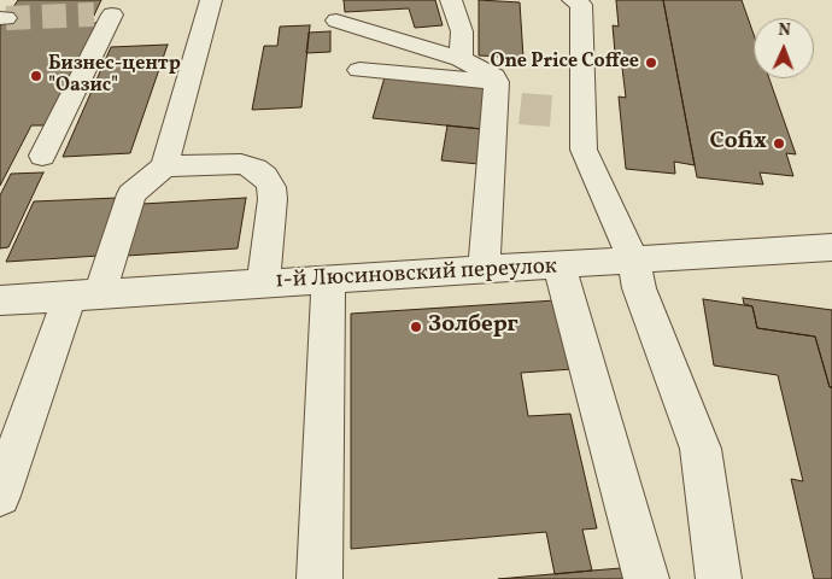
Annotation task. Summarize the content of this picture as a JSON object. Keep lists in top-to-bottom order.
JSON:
{
  "streets": {
    "street": ["1-й Люсиновский переулок"]
  },
  "places": [
    "One Price Coffee",
    "Бизнес-центр \"Оазис\"",
    "Cofix",
    "Золберг"
  ],
  "north": "top"
}
